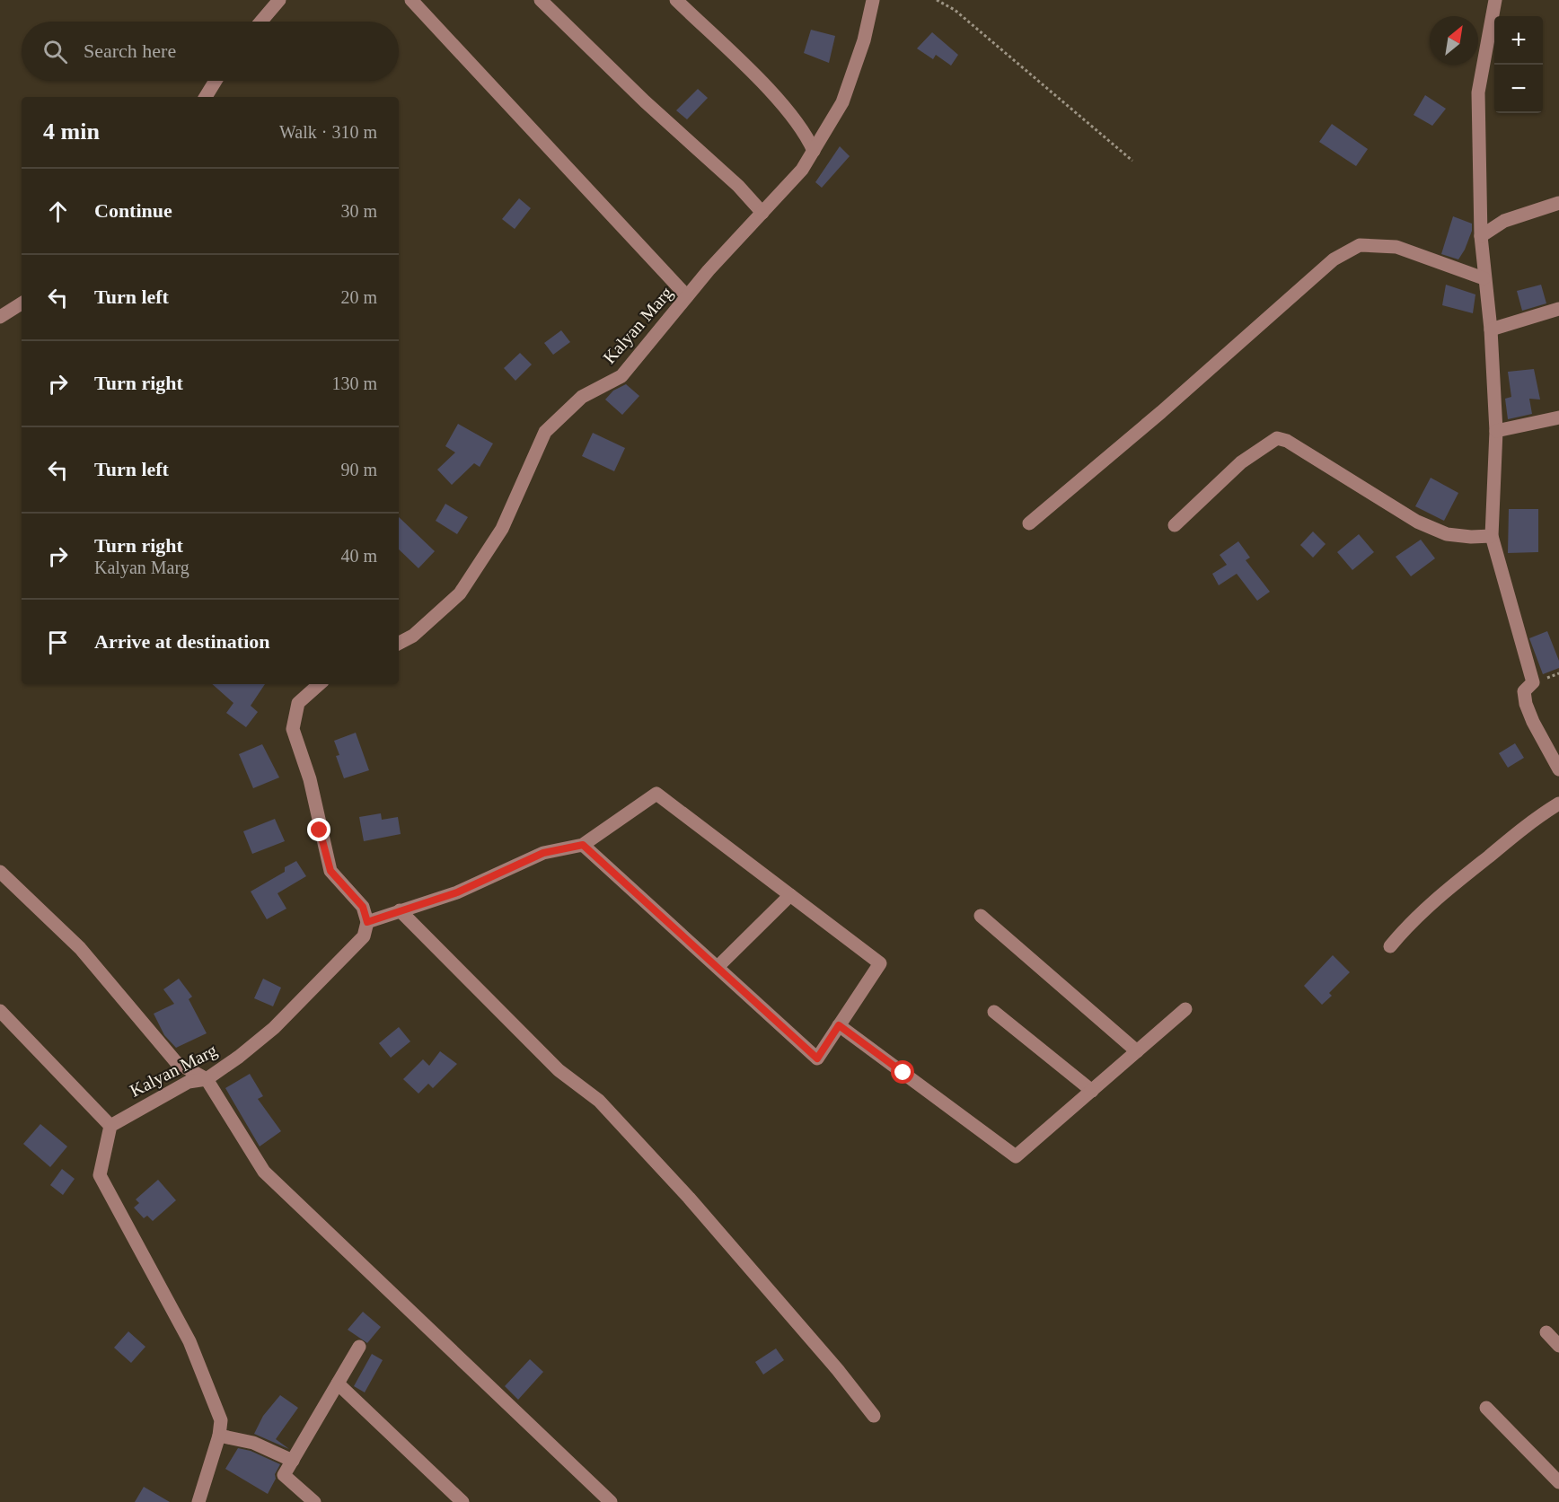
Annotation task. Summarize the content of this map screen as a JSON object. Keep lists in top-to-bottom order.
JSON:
{
  "streets": {
    "street": ["Kalyan Marg"]
  },
  "north": "top right",
  "page": {
    "map_buttons": ["+", "−"],
    "search": "Search here",
    "heading": ["4 min", "Walk · 310 m"],
    "list": [
      ["Continue", "30 m"],
      ["Turn left", "20 m"],
      ["Turn right", "130 m"],
      ["Turn left", "90 m"],
      ["Turn right", "Kalyan Marg", "40 m"],
      "Arrive at destination"
    ]
  }
}
